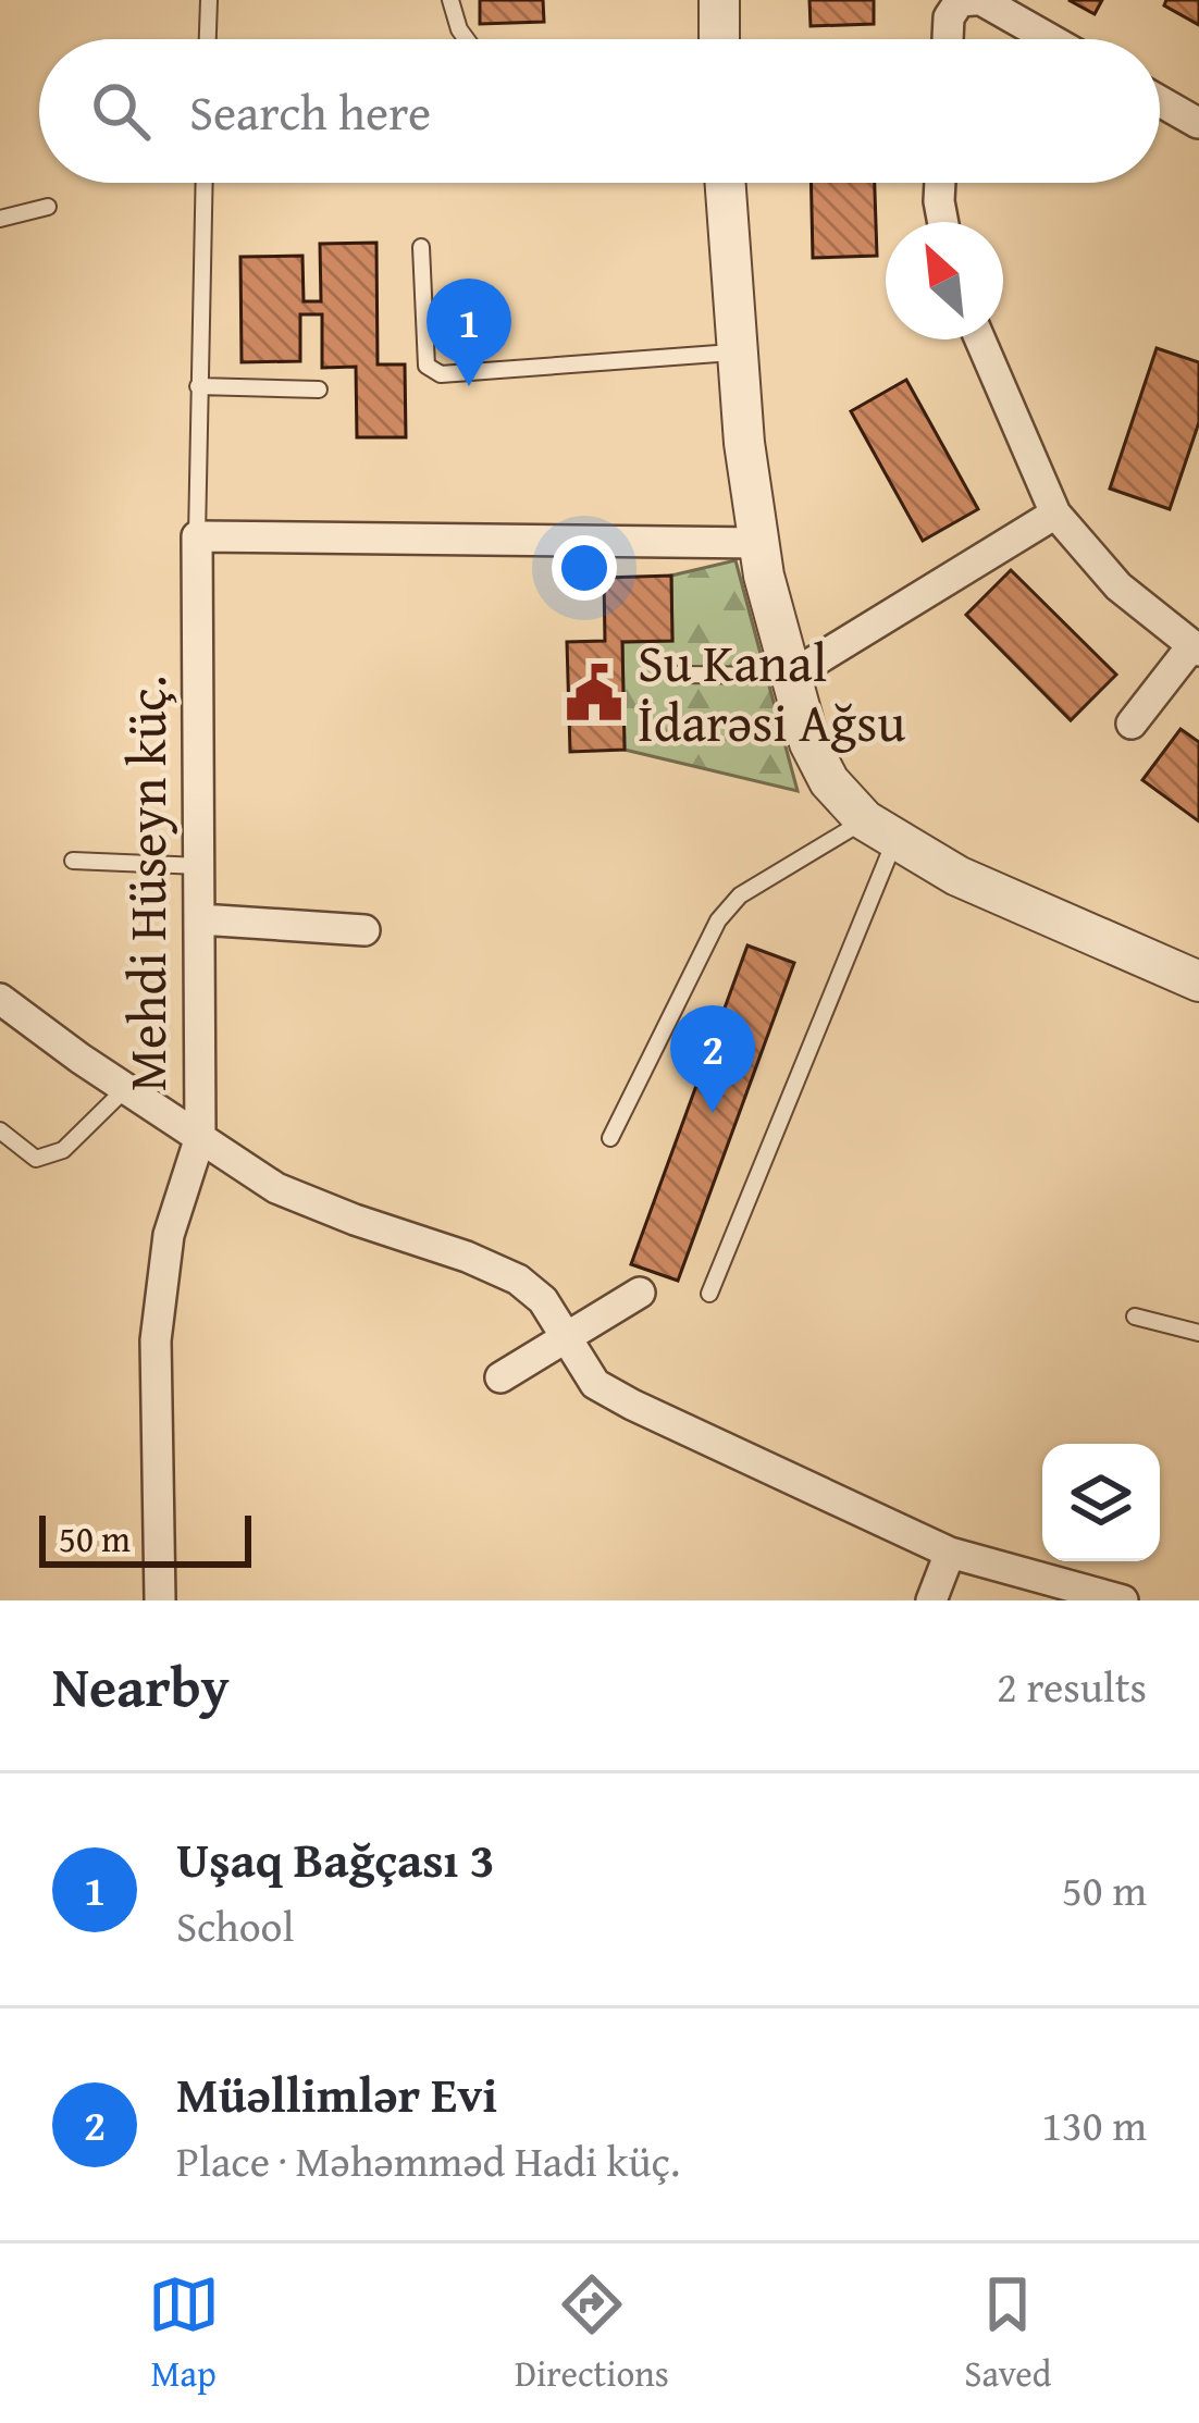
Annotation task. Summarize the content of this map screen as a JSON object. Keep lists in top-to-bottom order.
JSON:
{
  "streets": {
    "street": ["Mehdi Hüseyn küç."]
  },
  "places": {
    "public building": ["Su Kanal İdarəsi Ağsu"]
  },
  "scale_bar": "50 m",
  "north": "top left",
  "page": {
    "search": "Search here",
    "pins": ["1", "2"],
    "scale": "50 m",
    "heading": ["Nearby", "2 results"],
    "list": [
      {
        "mark": "1",
        "name": "Uşaq Bağçası 3",
        "note": "School",
        "value": "50 m"
      },
      {
        "mark": "2",
        "name": "Müəllimlər Evi",
        "note": "Place · Məhəmməd Hadi küç.",
        "value": "130 m"
      }
    ],
    "nav": ["Map", "Directions", "Saved"]
  }
}
